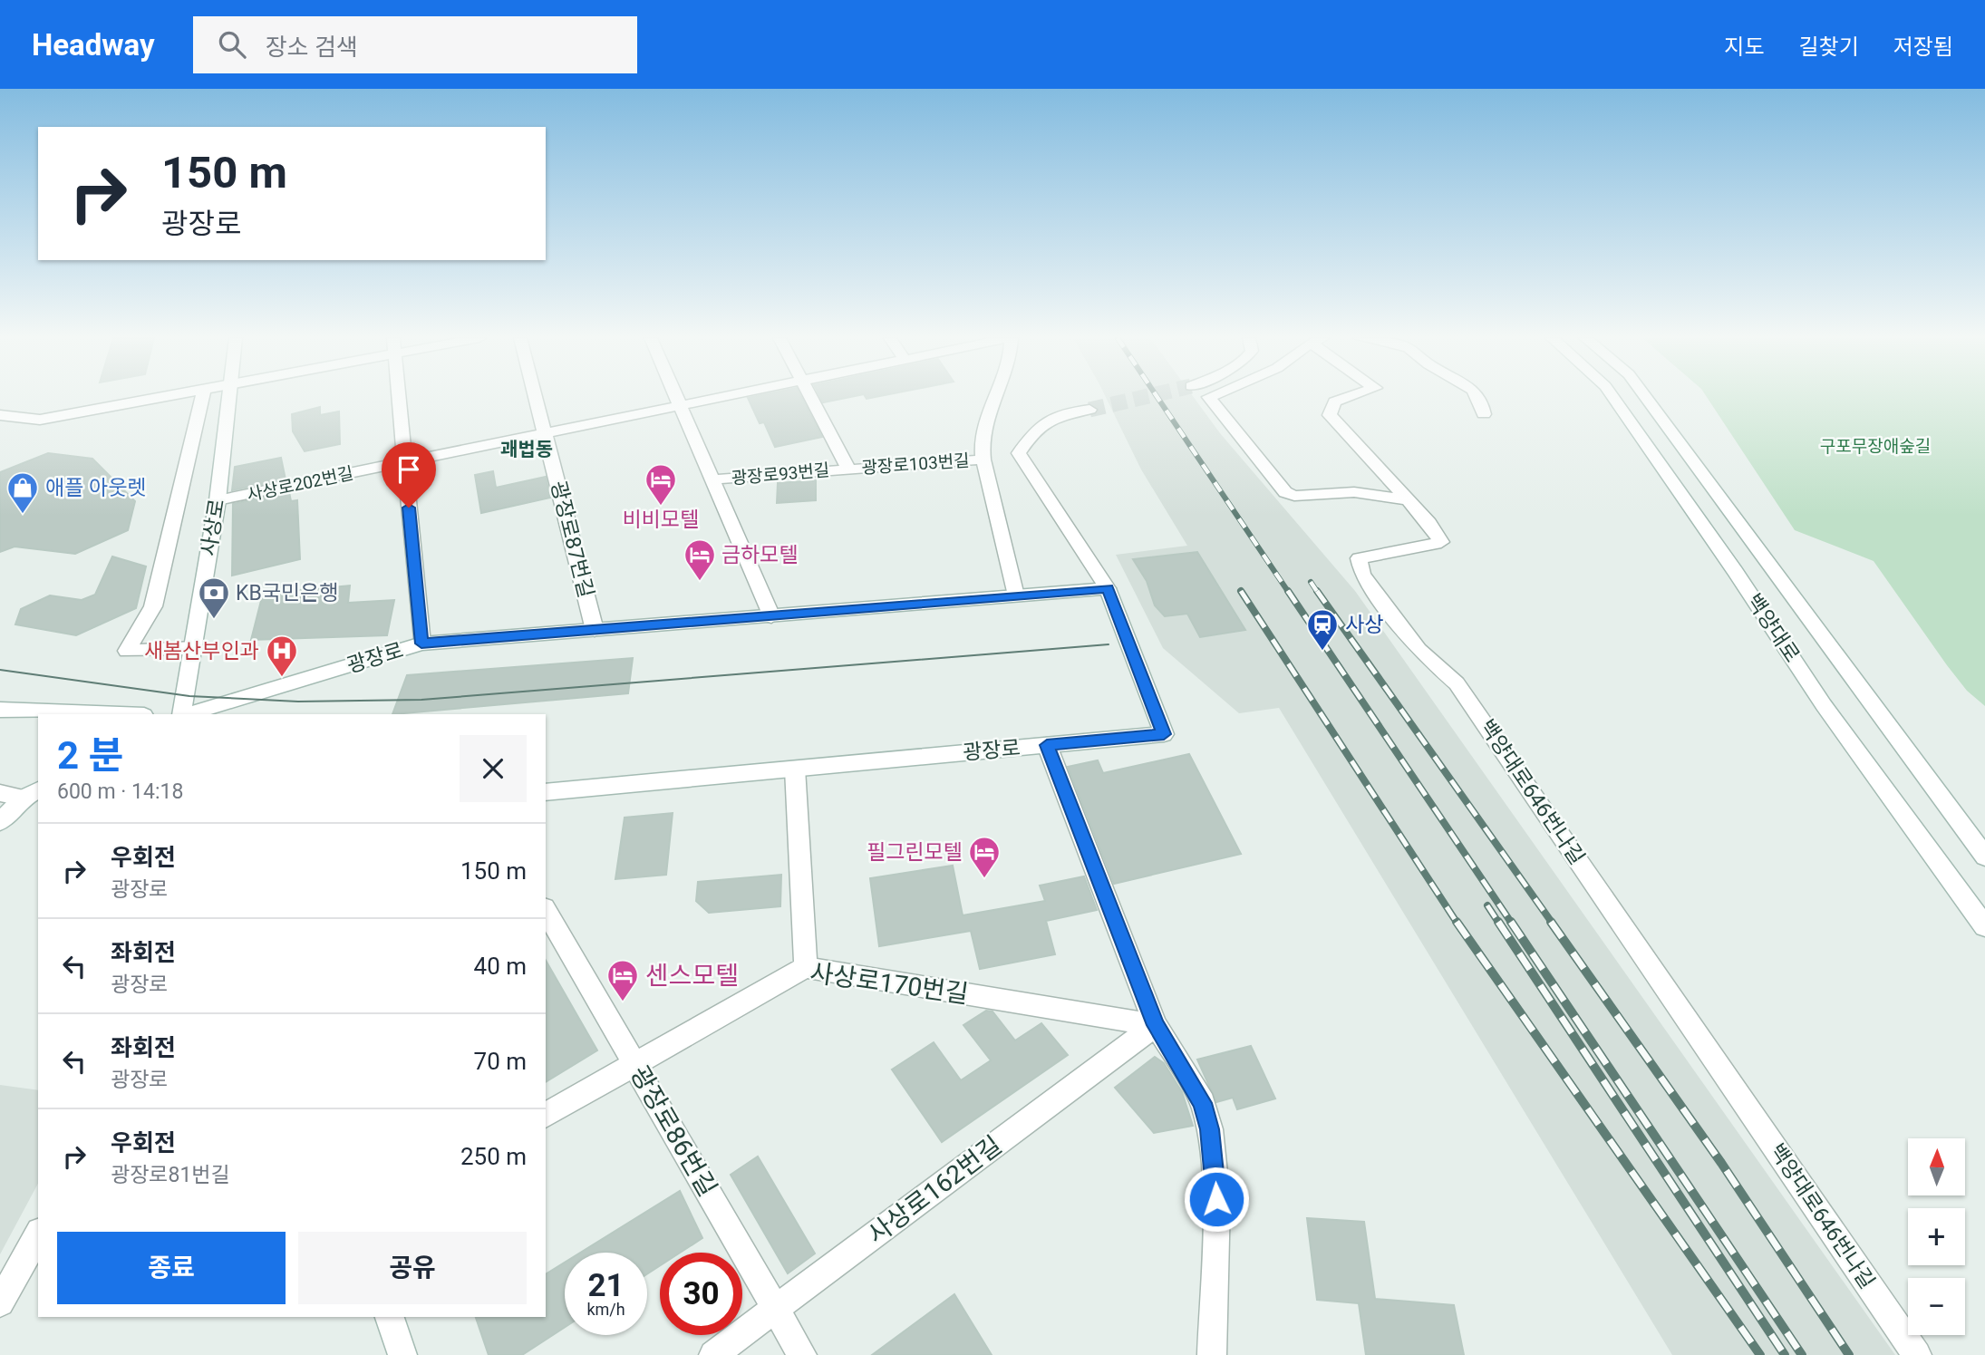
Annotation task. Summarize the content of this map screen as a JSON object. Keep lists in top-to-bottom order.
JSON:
{
  "streets": {
    "street": [
      "광장로103번길",
      "광장로93번길",
      "사상로202번길",
      "사상로",
      "광장로87번길",
      "백양대로",
      "광장로",
      "백양대로646번나길",
      "사상로170번길",
      "광장로86번길",
      "사상로162번길"
    ]
  },
  "crossings": [
    ["광장로103번길", "광장로93번길"],
    ["광장로103번길", "광장로"],
    ["광장로93번길", "사상로202번길"],
    ["광장로93번길", "광장로"],
    ["사상로202번길", "사상로"],
    ["사상로202번길", "광장로87번길"],
    ["광장로87번길", "광장로"],
    ["사상로170번길", "광장로86번길"],
    ["사상로170번길", "사상로162번길"],
    ["광장로86번길", "사상로162번길"]
  ],
  "districts": ["괘법동"],
  "parks": ["구포무장애숲길"],
  "places": {
    "hotel": [
      "비비모텔",
      "금하모텔",
      "필그린모텔",
      "센스모텔"
    ],
    "shop": ["애플 아웃렛"],
    "bank": ["KB국민은행"],
    "station": ["사상"],
    "hospital": ["새봄산부인과"]
  },
  "north": "top",
  "page": {
    "header": "Headway",
    "search": "장소 검색",
    "nav": ["지도", "길찾기", "저장됨"],
    "turn": ["150 m", "광장로"],
    "heading": ["2 분", "600 m · 14:18"],
    "list": [
      {
        "name": "우회전",
        "note": "광장로",
        "value": "150 m"
      },
      {
        "name": "좌회전",
        "note": "광장로",
        "value": "40 m"
      },
      {
        "name": "좌회전",
        "note": "광장로",
        "value": "70 m"
      },
      {
        "name": "우회전",
        "note": "광장로81번길",
        "value": "250 m"
      }
    ],
    "map_buttons": ["+", "−"],
    "buttons": ["종료", "공유"],
    "speed": "21 km/h",
    "limit": "30"
  }
}
